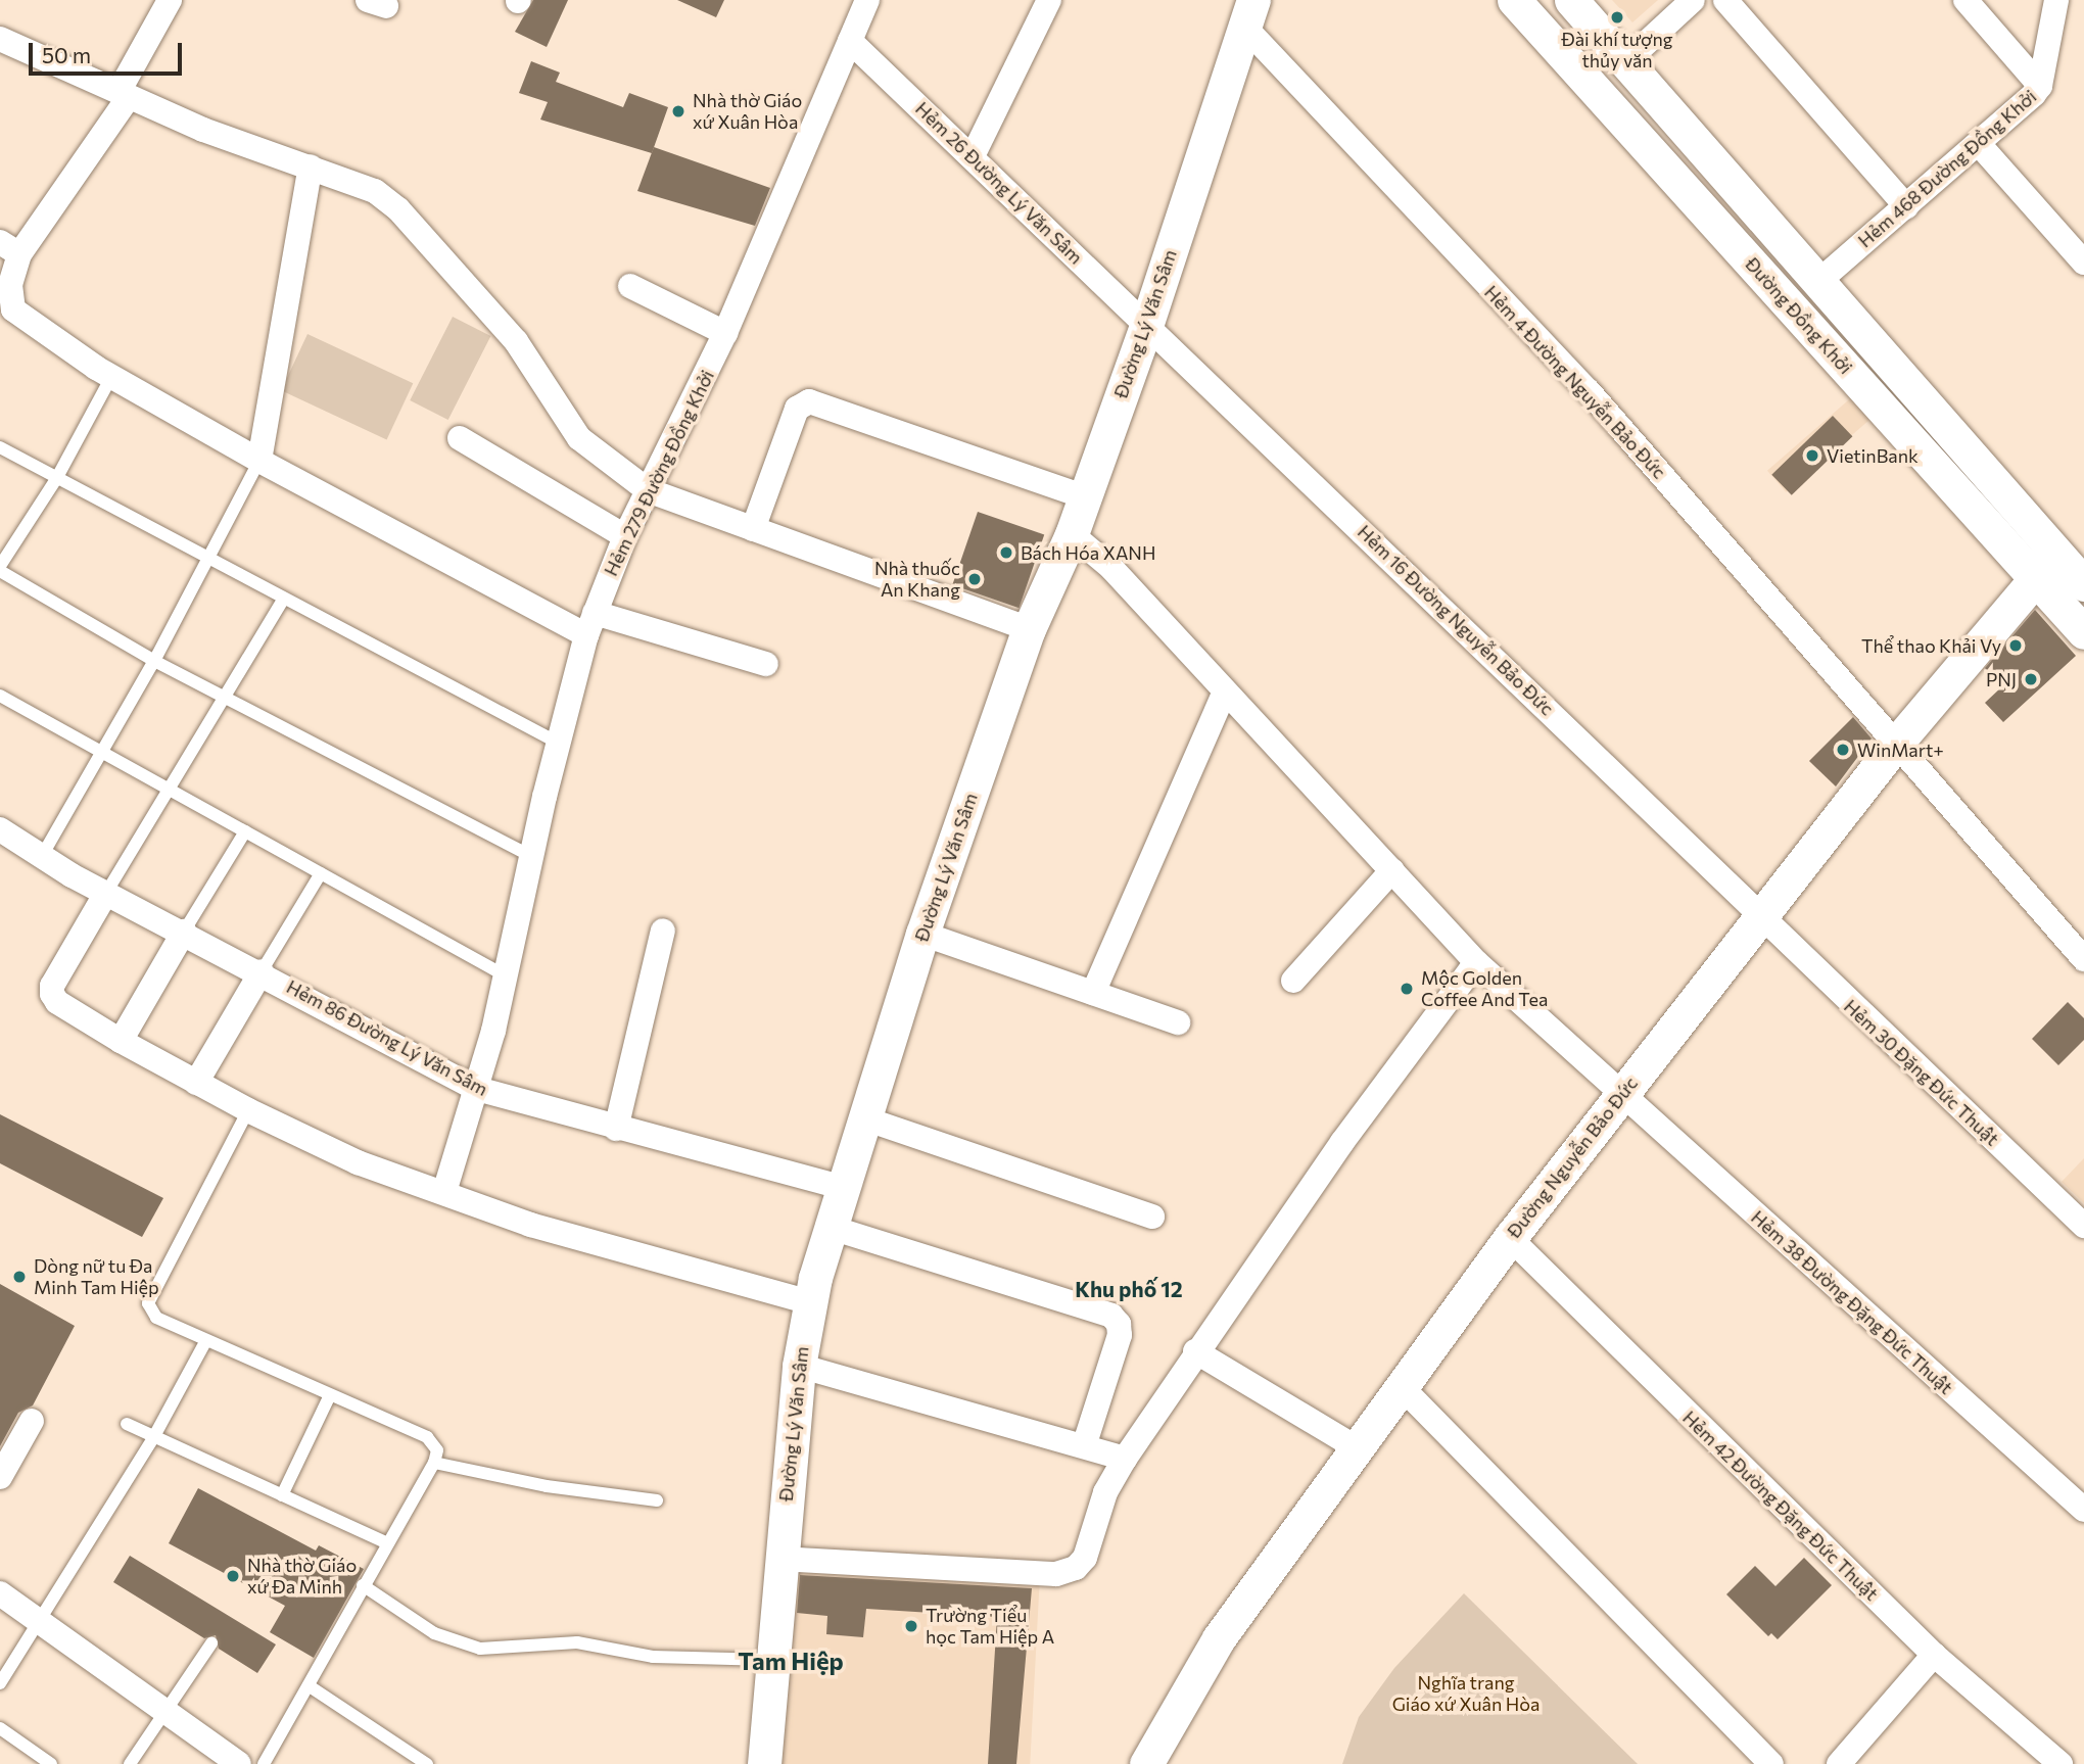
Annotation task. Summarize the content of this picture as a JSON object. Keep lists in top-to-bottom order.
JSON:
{
  "streets": {
    "street": [
      "Hẻm 468 Đường Đồng Khởi",
      "Hẻm 26 Đường Lý Văn Sâm",
      "Đường Đồng Khởi",
      "Đường Lý Văn Sâm",
      "Hẻm 4 Đường Nguyễn Bảo Đức",
      "Hẻm 279 Đường Đồng Khởi",
      "Hẻm 16 Đường Nguyễn Bảo Đức",
      "Hẻm 86 Đường Lý Văn Sâm",
      "Hẻm 30 Đặng Đức Thuật",
      "Đường Nguyễn Bảo Đức",
      "Hẻm 38 Đường Đặng Đức Thuật",
      "Hẻm 42 Đường Đặng Đức Thuật"
    ]
  },
  "crossings": [
    ["Hẻm 468 Đường Đồng Khởi", "Đường Đồng Khởi"],
    ["Hẻm 26 Đường Lý Văn Sâm", "Đường Lý Văn Sâm"],
    ["Hẻm 26 Đường Lý Văn Sâm", "Hẻm 279 Đường Đồng Khởi"],
    ["Hẻm 26 Đường Lý Văn Sâm", "Hẻm 16 Đường Nguyễn Bảo Đức"],
    ["Đường Đồng Khởi", "Đường Nguyễn Bảo Đức"],
    ["Đường Lý Văn Sâm", "Hẻm 4 Đường Nguyễn Bảo Đức"],
    ["Đường Lý Văn Sâm", "Hẻm 16 Đường Nguyễn Bảo Đức"],
    ["Đường Lý Văn Sâm", "Hẻm 86 Đường Lý Văn Sâm"],
    ["Đường Lý Văn Sâm", "Hẻm 38 Đường Đặng Đức Thuật"],
    ["Hẻm 4 Đường Nguyễn Bảo Đức", "Đường Nguyễn Bảo Đức"],
    ["Hẻm 279 Đường Đồng Khởi", "Hẻm 86 Đường Lý Văn Sâm"],
    ["Hẻm 16 Đường Nguyễn Bảo Đức", "Hẻm 30 Đặng Đức Thuật"],
    ["Hẻm 16 Đường Nguyễn Bảo Đức", "Đường Nguyễn Bảo Đức"],
    ["Hẻm 30 Đặng Đức Thuật", "Đường Nguyễn Bảo Đức"],
    ["Đường Nguyễn Bảo Đức", "Hẻm 38 Đường Đặng Đức Thuật"],
    ["Đường Nguyễn Bảo Đức", "Hẻm 42 Đường Đặng Đức Thuật"]
  ],
  "districts": ["Khu phố 12", "Tam Hiệp"],
  "parks": ["Nghĩa trang Giáo xứ Xuân Hòa"],
  "places": [
    "Đài khí tượng thủy văn",
    "Nhà thờ Giáo xứ Xuân Hòa",
    "VietinBank",
    "Bách Hóa XANH",
    "Nhà thuốc An Khang",
    "Thể thao Khải Vy",
    "PNJ",
    "WinMart+",
    "Mộc Golden Coffee And Tea",
    "Dòng nữ tu Đa Minh Tam Hiệp",
    "Nhà thờ Giáo xứ Đa Minh",
    "Trường Tiểu học Tam Hiệp A"
  ],
  "scale_bar": "50 m"
}
